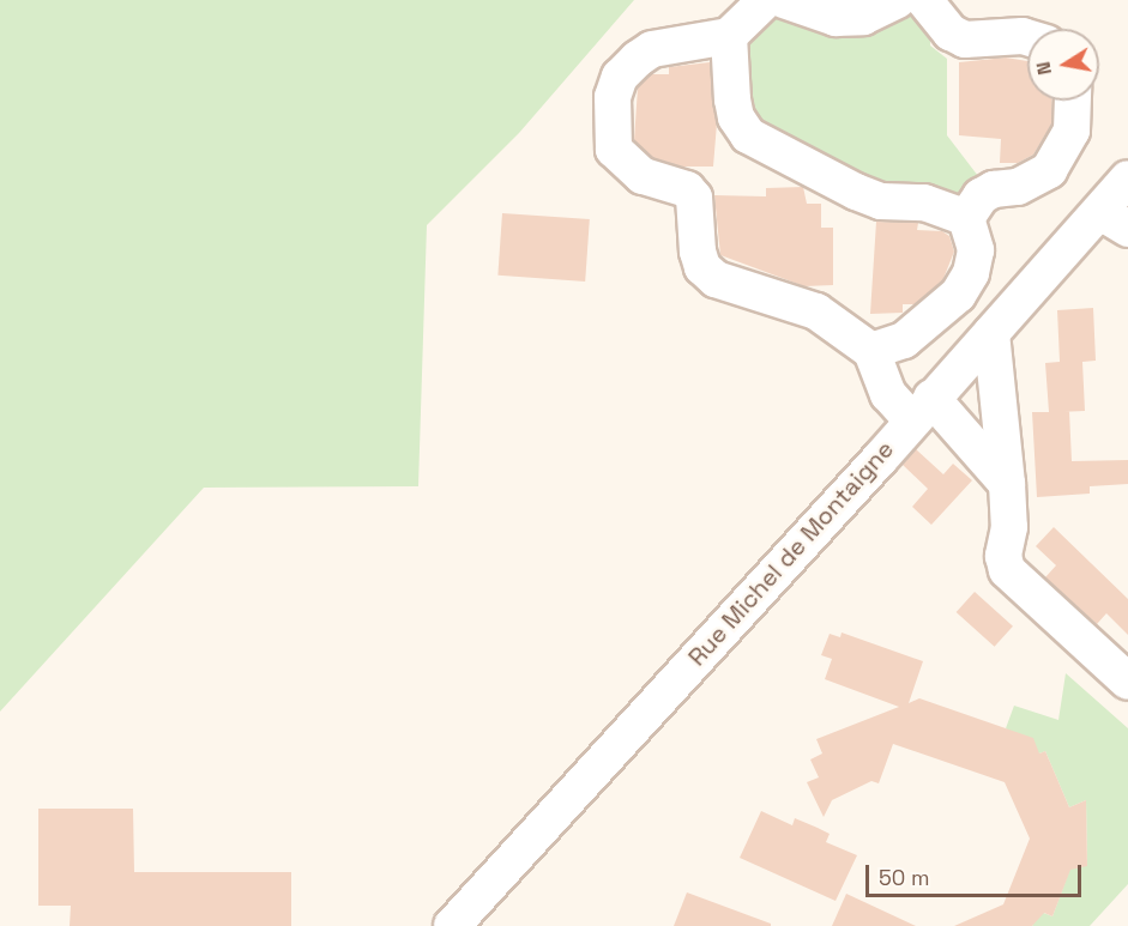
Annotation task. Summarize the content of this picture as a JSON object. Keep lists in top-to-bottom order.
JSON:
{
  "streets": {
    "street": ["Rue Michel de Montaigne"]
  },
  "scale_bar": "50 m",
  "north": "left"
}
